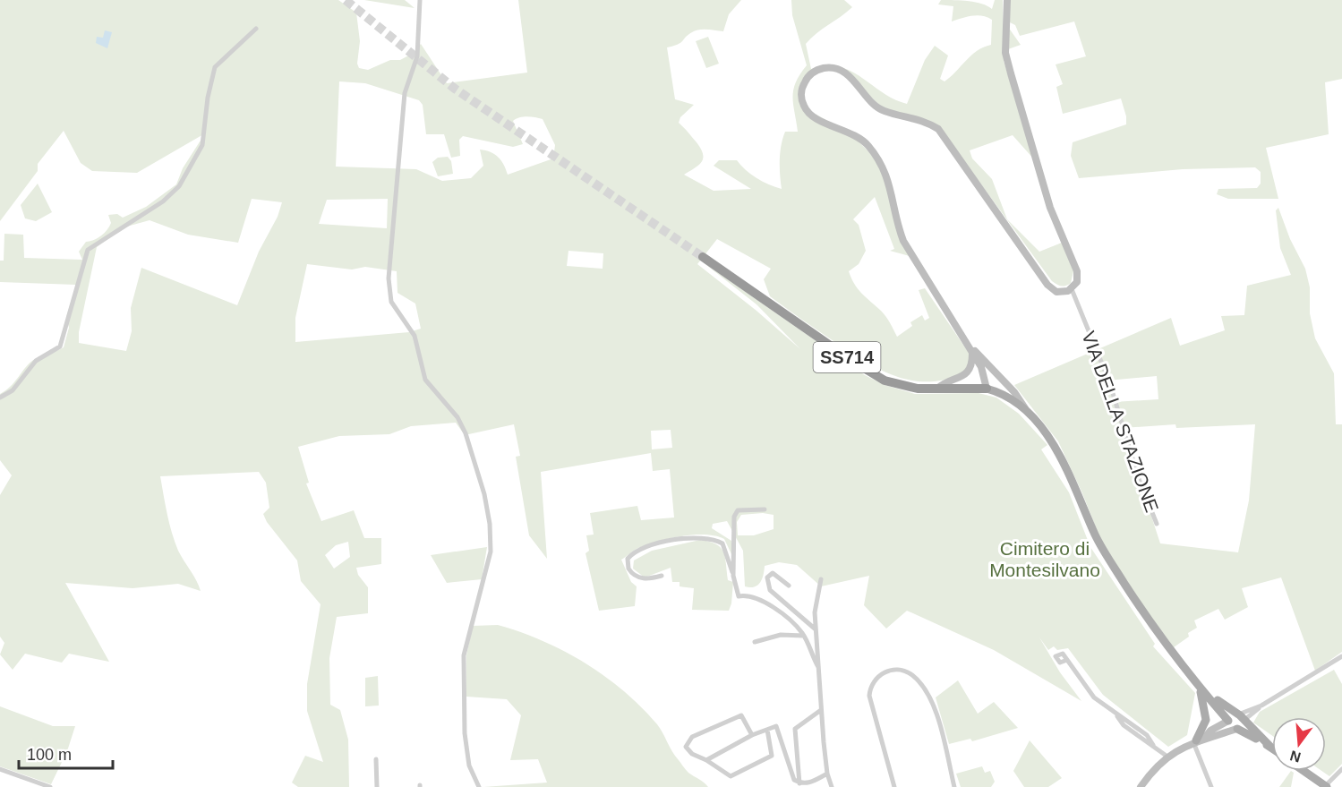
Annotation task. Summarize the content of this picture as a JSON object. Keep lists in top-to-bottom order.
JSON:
{
  "streets": {
    "highway": ["SS714"],
    "street": ["VIA DELLA STAZIONE"]
  },
  "parks": ["Cimitero di Montesilvano"],
  "scale_bar": "100 m",
  "north": "bottom"
}
